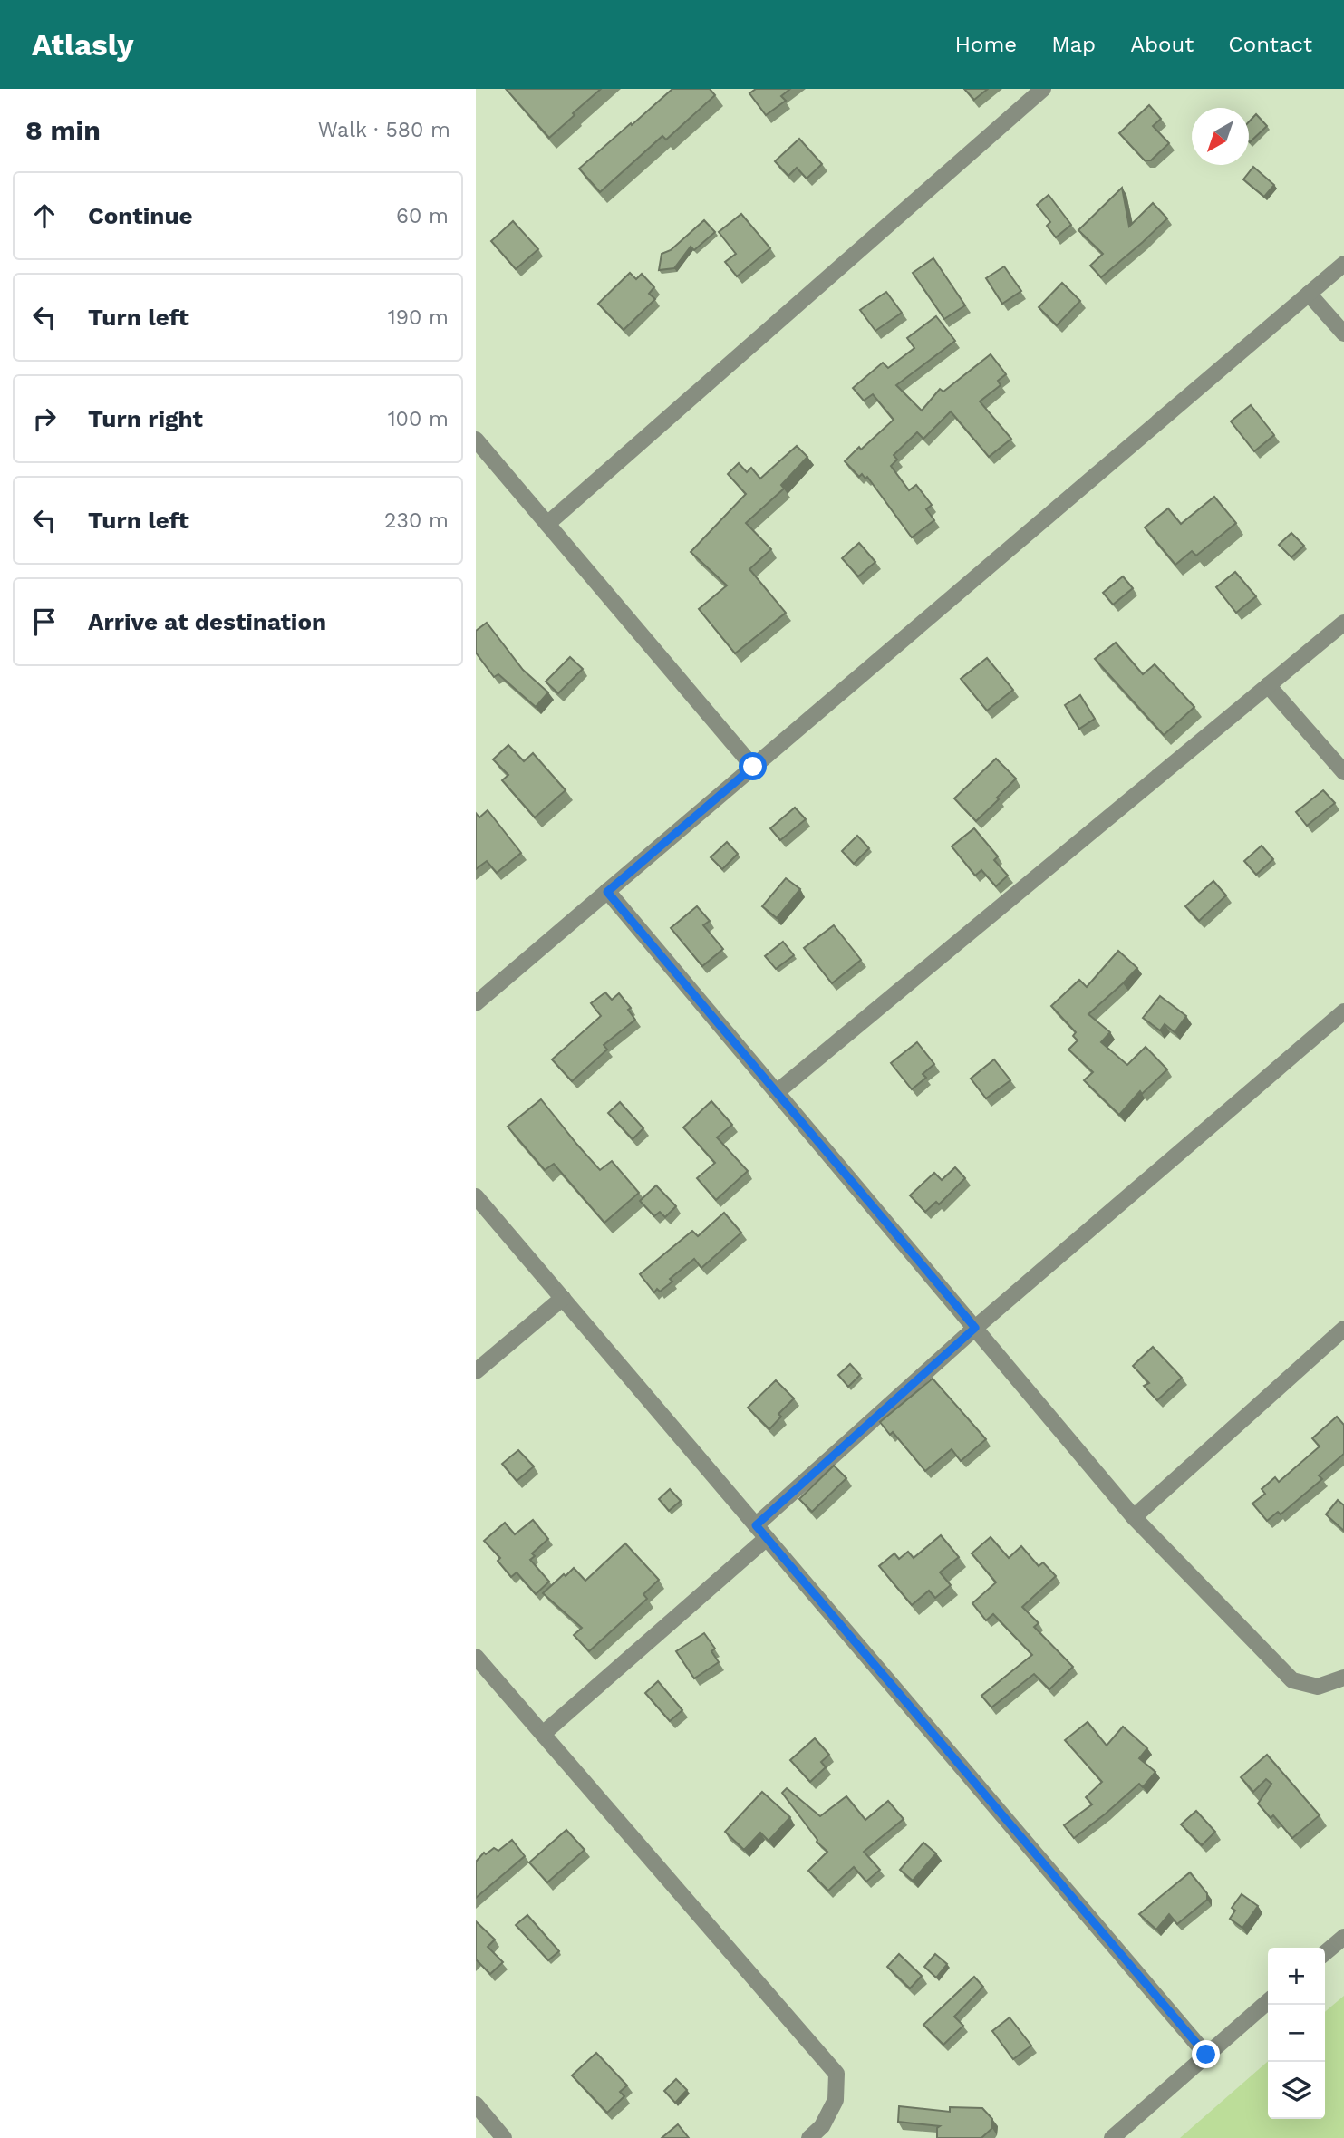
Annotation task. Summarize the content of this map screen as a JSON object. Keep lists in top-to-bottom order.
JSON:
{
  "north": "bottom left",
  "page": {
    "header": "Atlasly",
    "nav": [
      "Home",
      "Map",
      "About",
      "Contact"
    ],
    "heading": ["8 min", "Walk · 580 m"],
    "list": [
      ["Continue", "60 m"],
      ["Turn left", "190 m"],
      ["Turn right", "100 m"],
      ["Turn left", "230 m"],
      "Arrive at destination"
    ],
    "map_buttons": ["+", "−"]
  }
}
